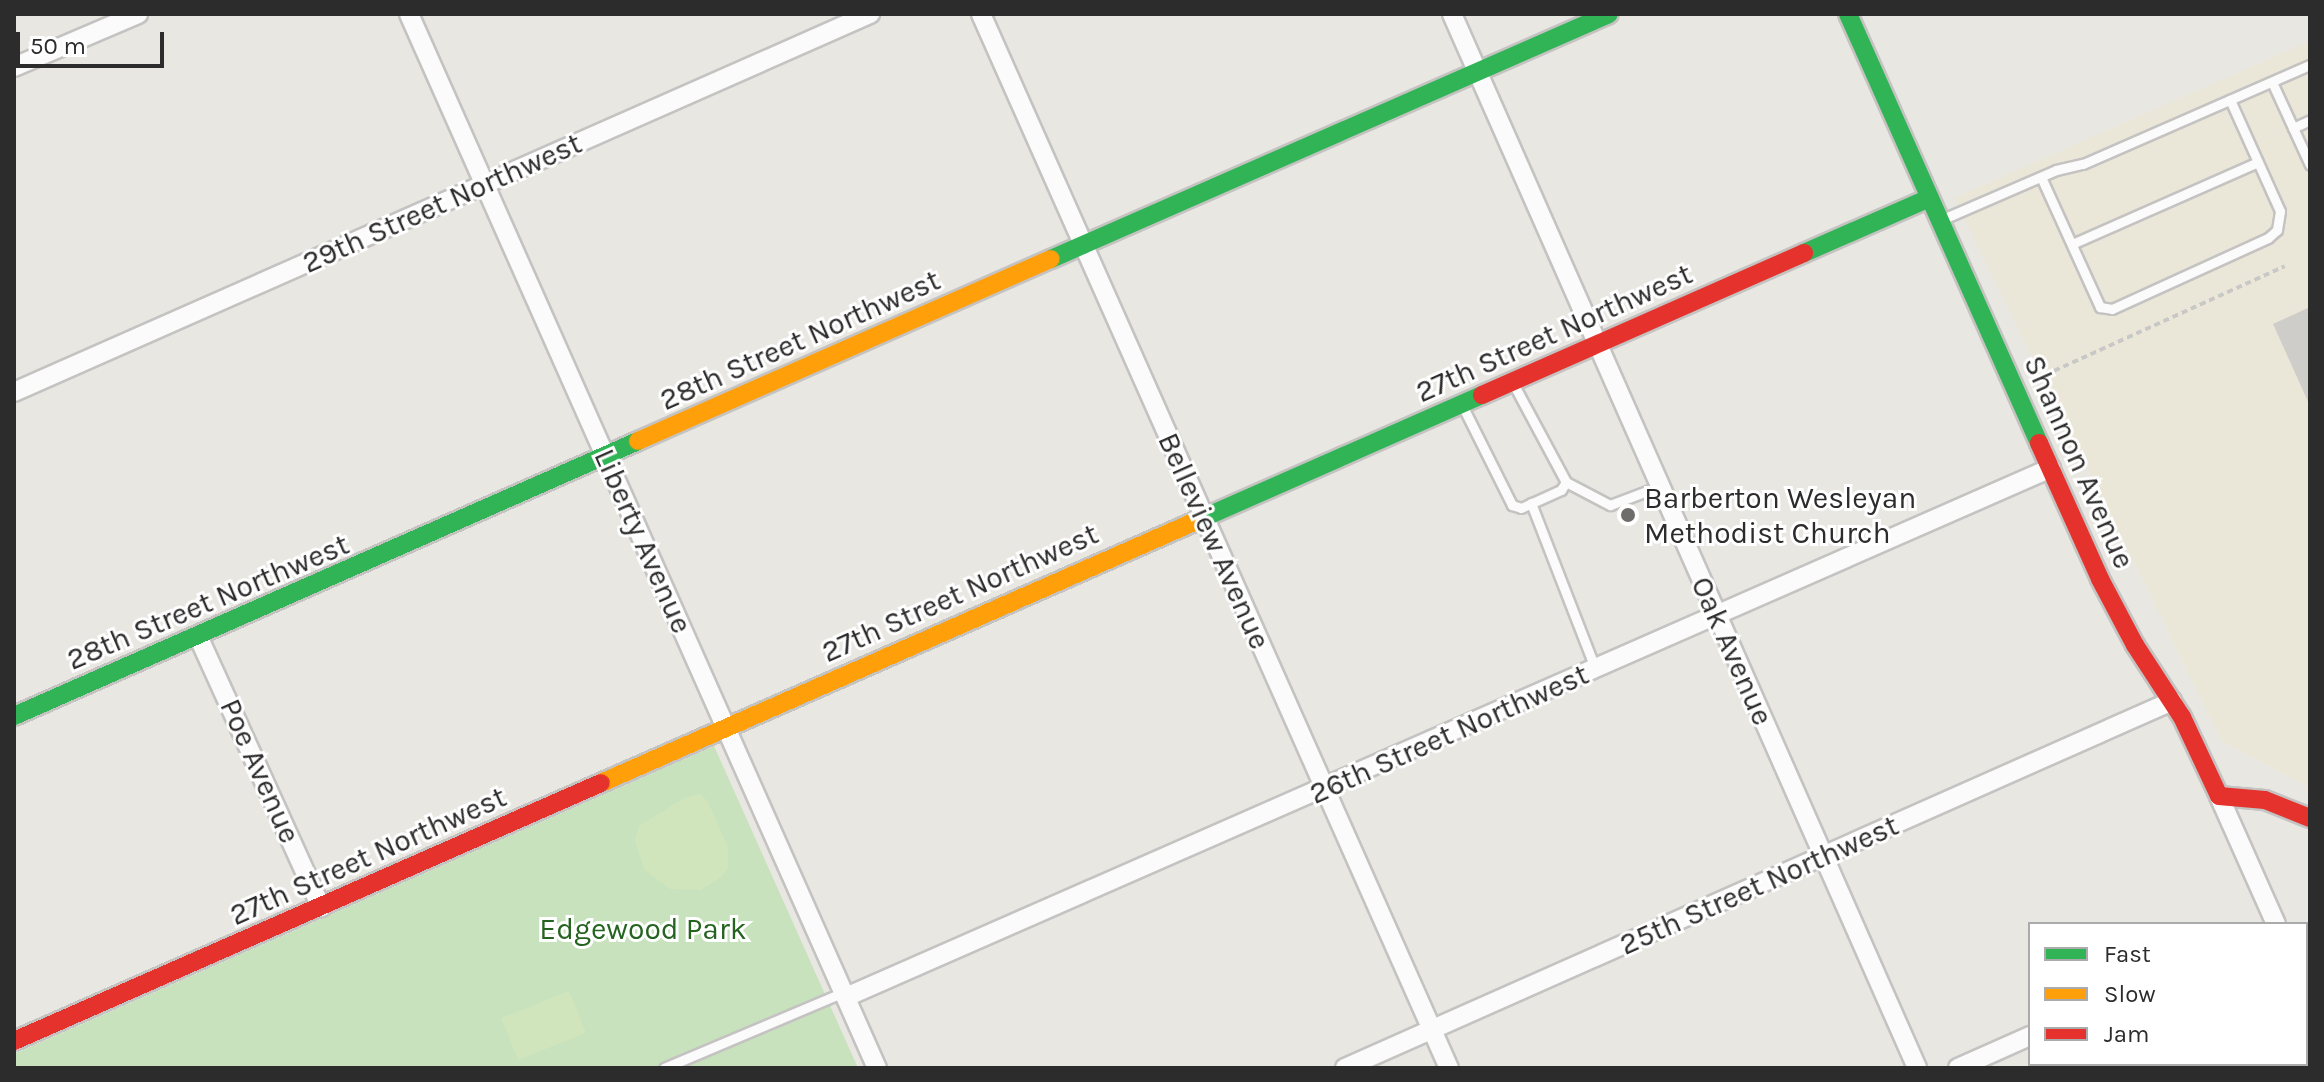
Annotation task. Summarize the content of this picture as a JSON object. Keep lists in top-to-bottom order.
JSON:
{
  "streets": {
    "street": [
      "29th Street Northwest",
      "27th Street Northwest",
      "28th Street Northwest",
      "Shannon Avenue",
      "Liberty Avenue",
      "Belleview Avenue",
      "Oak Avenue",
      "26th Street Northwest",
      "Poe Avenue",
      "25th Street Northwest"
    ]
  },
  "crossings": [
    ["29th Street Northwest", "Liberty Avenue"],
    ["27th Street Northwest", "Shannon Avenue"],
    ["27th Street Northwest", "Liberty Avenue"],
    ["27th Street Northwest", "Belleview Avenue"],
    ["27th Street Northwest", "Oak Avenue"],
    ["27th Street Northwest", "Poe Avenue"],
    ["28th Street Northwest", "Liberty Avenue"],
    ["28th Street Northwest", "Belleview Avenue"],
    ["28th Street Northwest", "Oak Avenue"],
    ["28th Street Northwest", "Poe Avenue"],
    ["Shannon Avenue", "26th Street Northwest"],
    ["Shannon Avenue", "25th Street Northwest"],
    ["Liberty Avenue", "26th Street Northwest"],
    ["Belleview Avenue", "26th Street Northwest"],
    ["Belleview Avenue", "25th Street Northwest"],
    ["Oak Avenue", "26th Street Northwest"],
    ["Oak Avenue", "25th Street Northwest"]
  ],
  "parks": ["Edgewood Park"],
  "places": ["Barberton Wesleyan Methodist Church"],
  "legend": ["Fast", "Slow", "Jam"],
  "scale_bar": "50 m"
}
